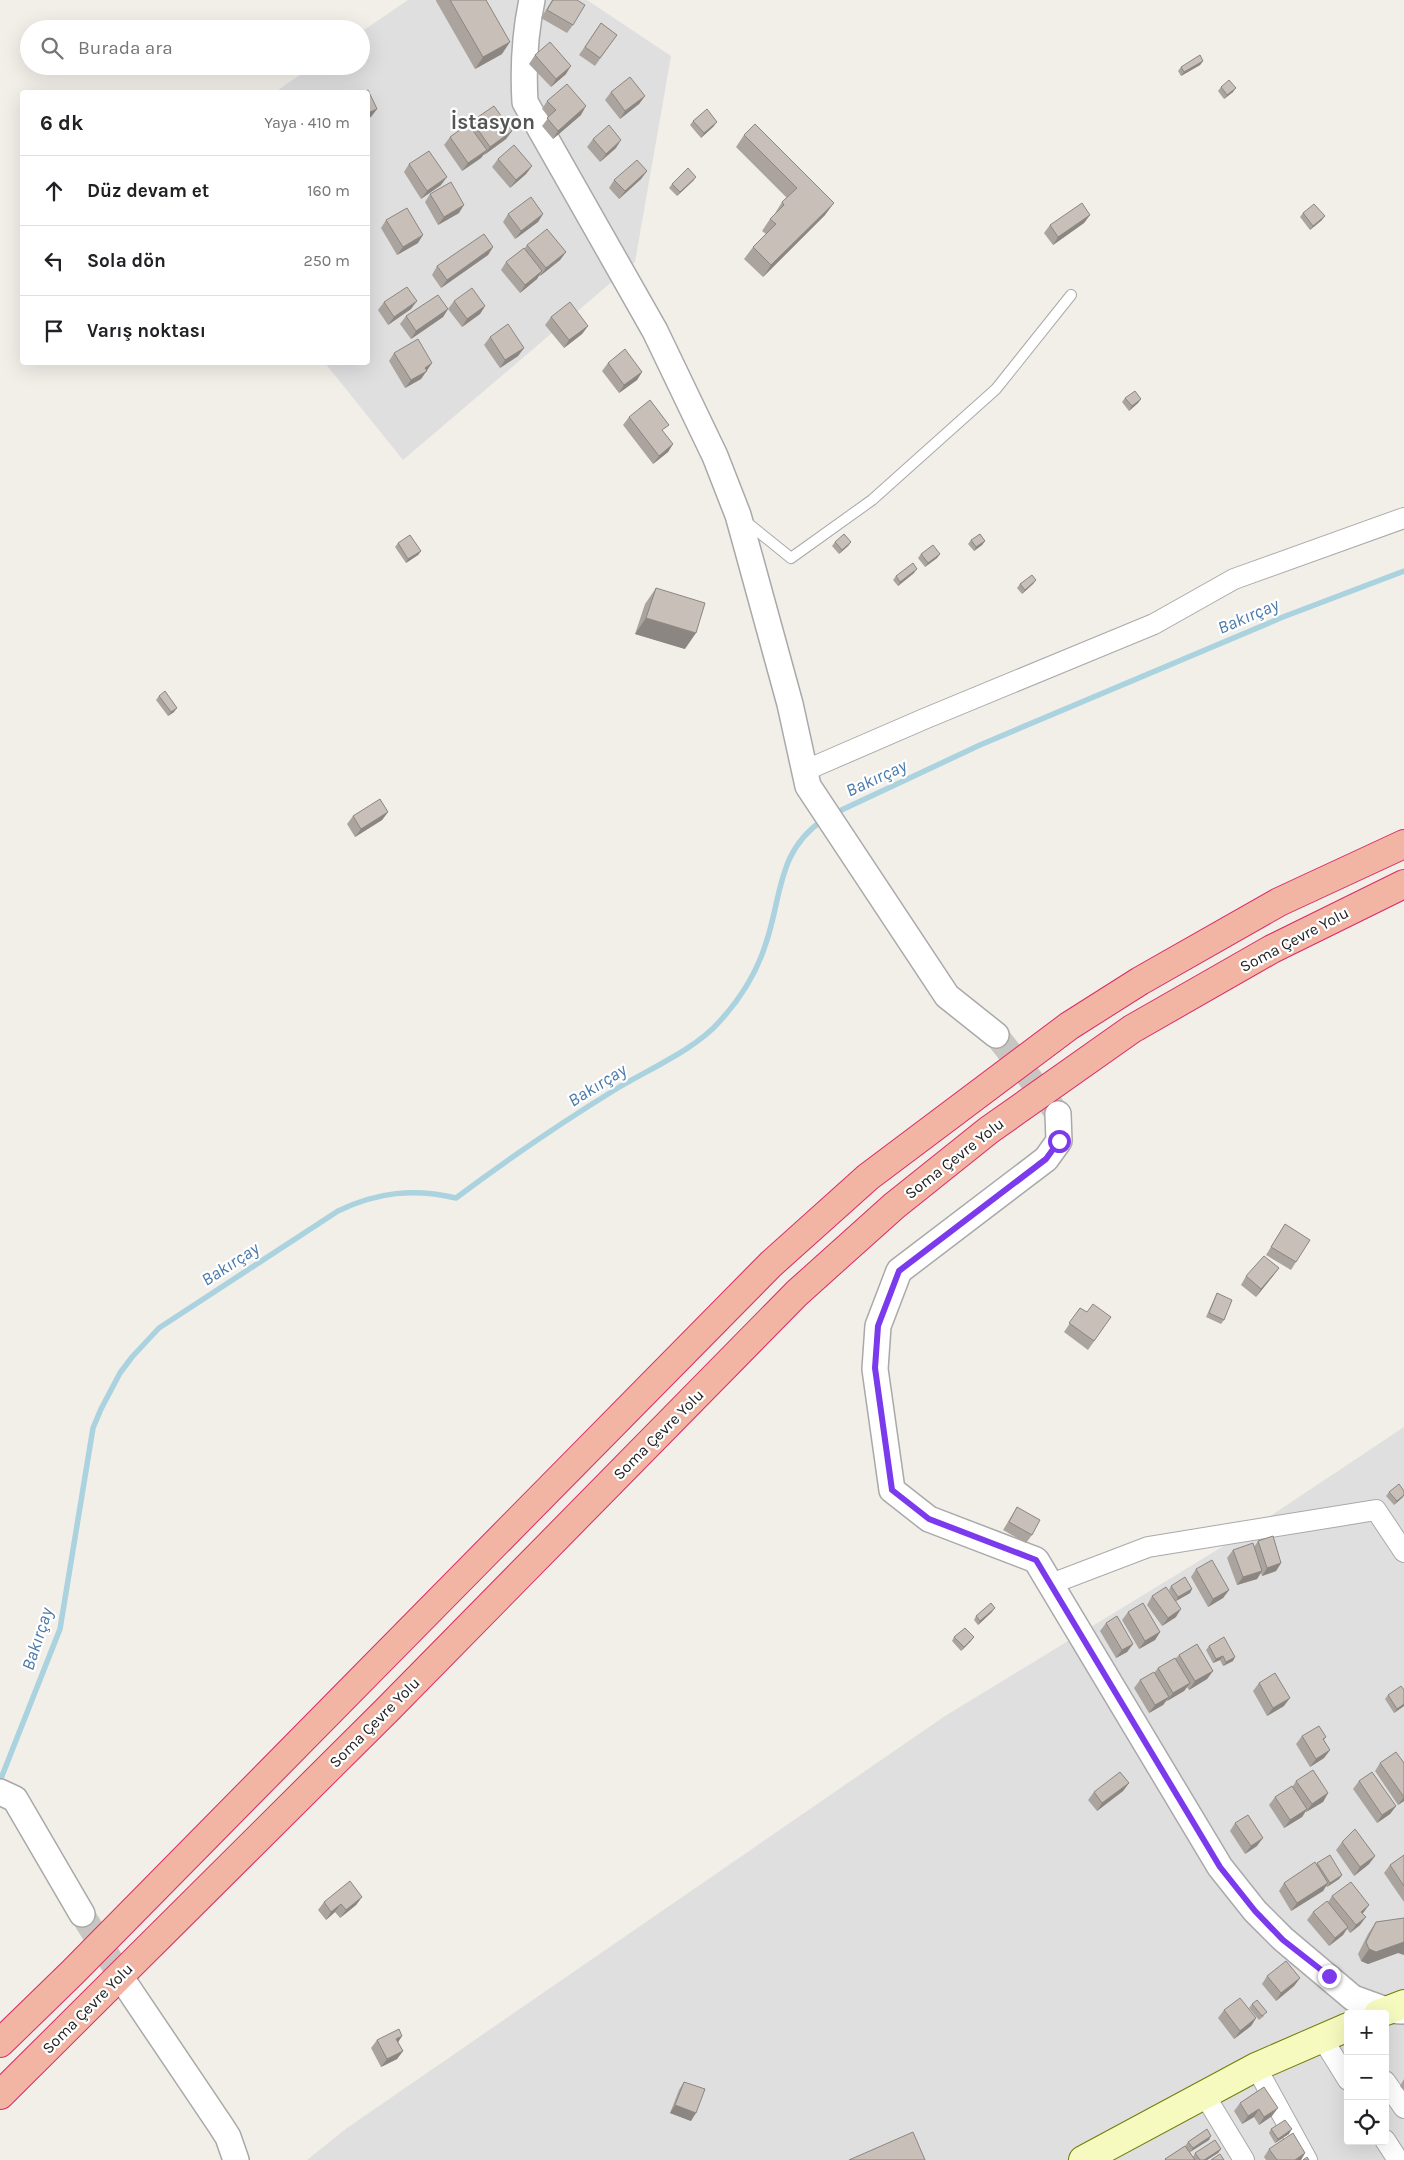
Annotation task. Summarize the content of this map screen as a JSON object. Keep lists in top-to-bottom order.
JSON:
{
  "streets": {
    "highway": ["Soma Çevre Yolu"]
  },
  "districts": ["İstasyon"],
  "water": ["Bakırçay"],
  "page": {
    "search": "Burada ara",
    "heading": ["6 dk", "Yaya · 410 m"],
    "list": [
      ["Düz devam et", "160 m"],
      ["Sola dön", "250 m"],
      "Varış noktası"
    ],
    "map_buttons": ["+", "−"]
  }
}
